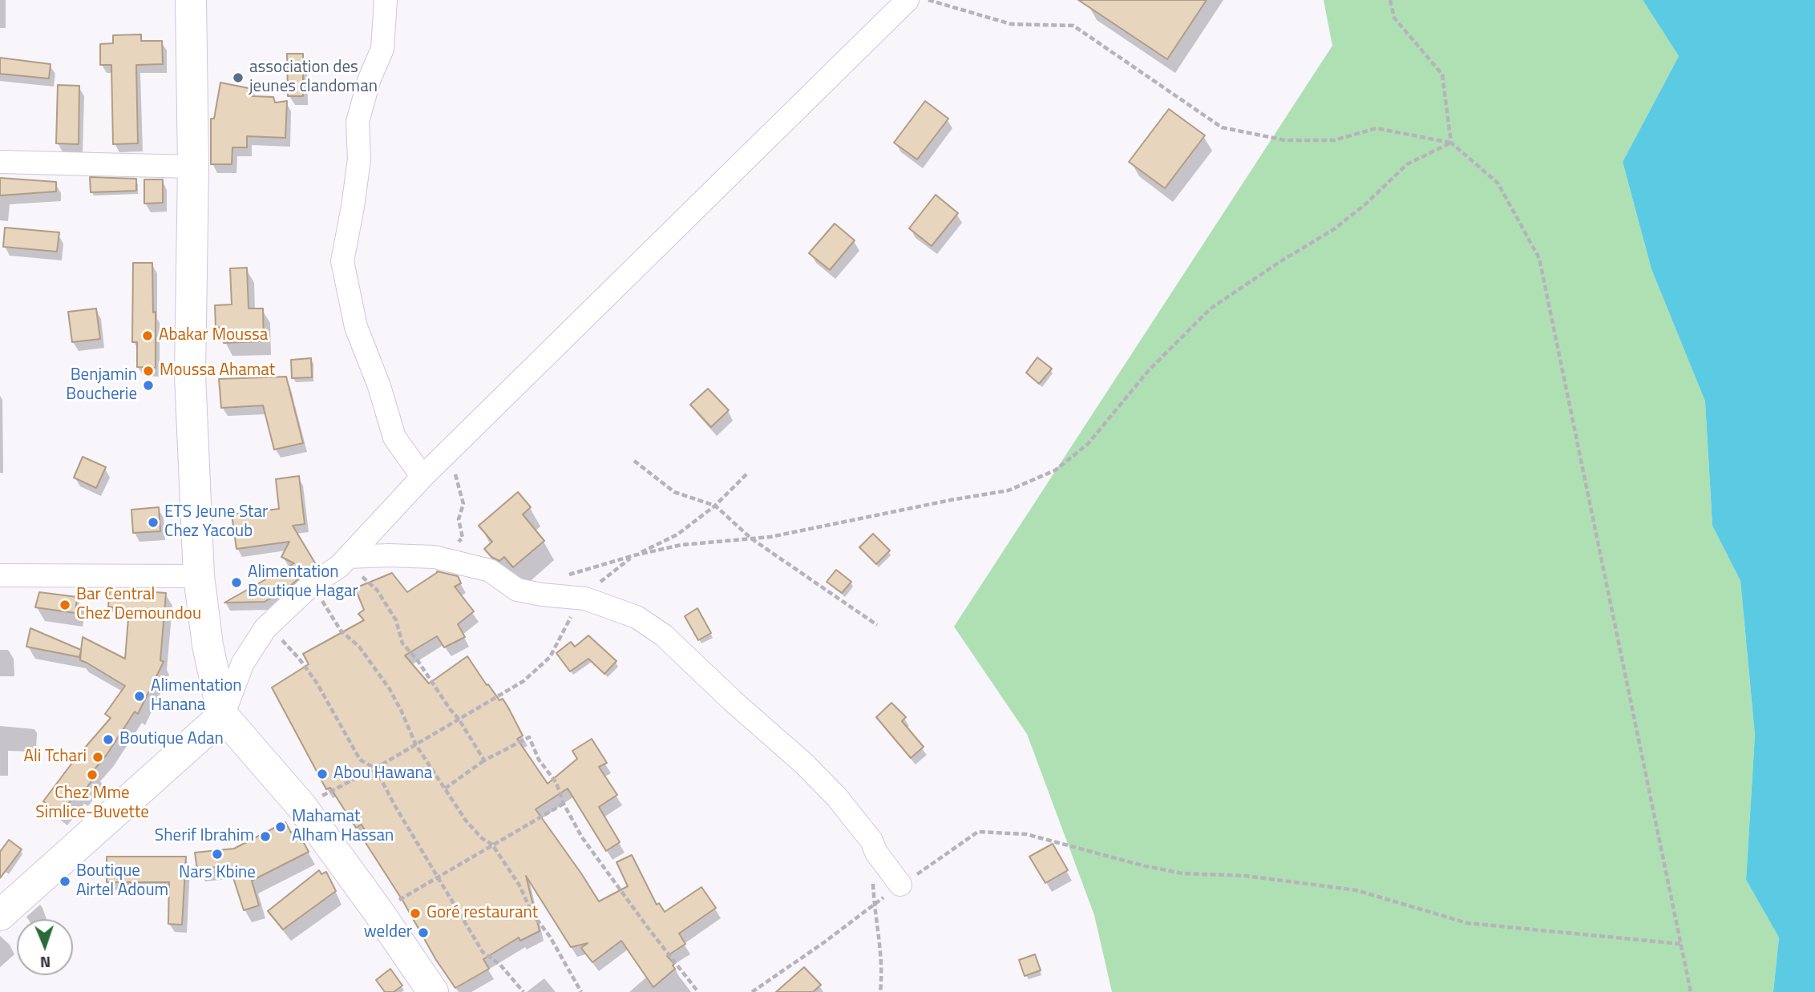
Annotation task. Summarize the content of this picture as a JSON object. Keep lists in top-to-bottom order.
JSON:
{
  "places": [
    "association des jeunes clandoman",
    "Abakar Moussa",
    "Moussa Ahamat",
    "Benjamin Boucherie",
    "ETS Jeune Star Chez Yacoub",
    "Alimentation Boutique Hagar",
    "Bar Central Chez Demoundou",
    "Alimentation Hanana",
    "Boutique Adan",
    "Ali Tchari",
    "Abou Hawana",
    "Chez Mme Simlice-Buvette",
    "Mahamat Alham Hassan",
    "Sherif Ibrahim",
    "Nars Kbine",
    "Boutique Airtel Adoum",
    "Goré restaurant",
    "welder"
  ],
  "north": "bottom"
}
